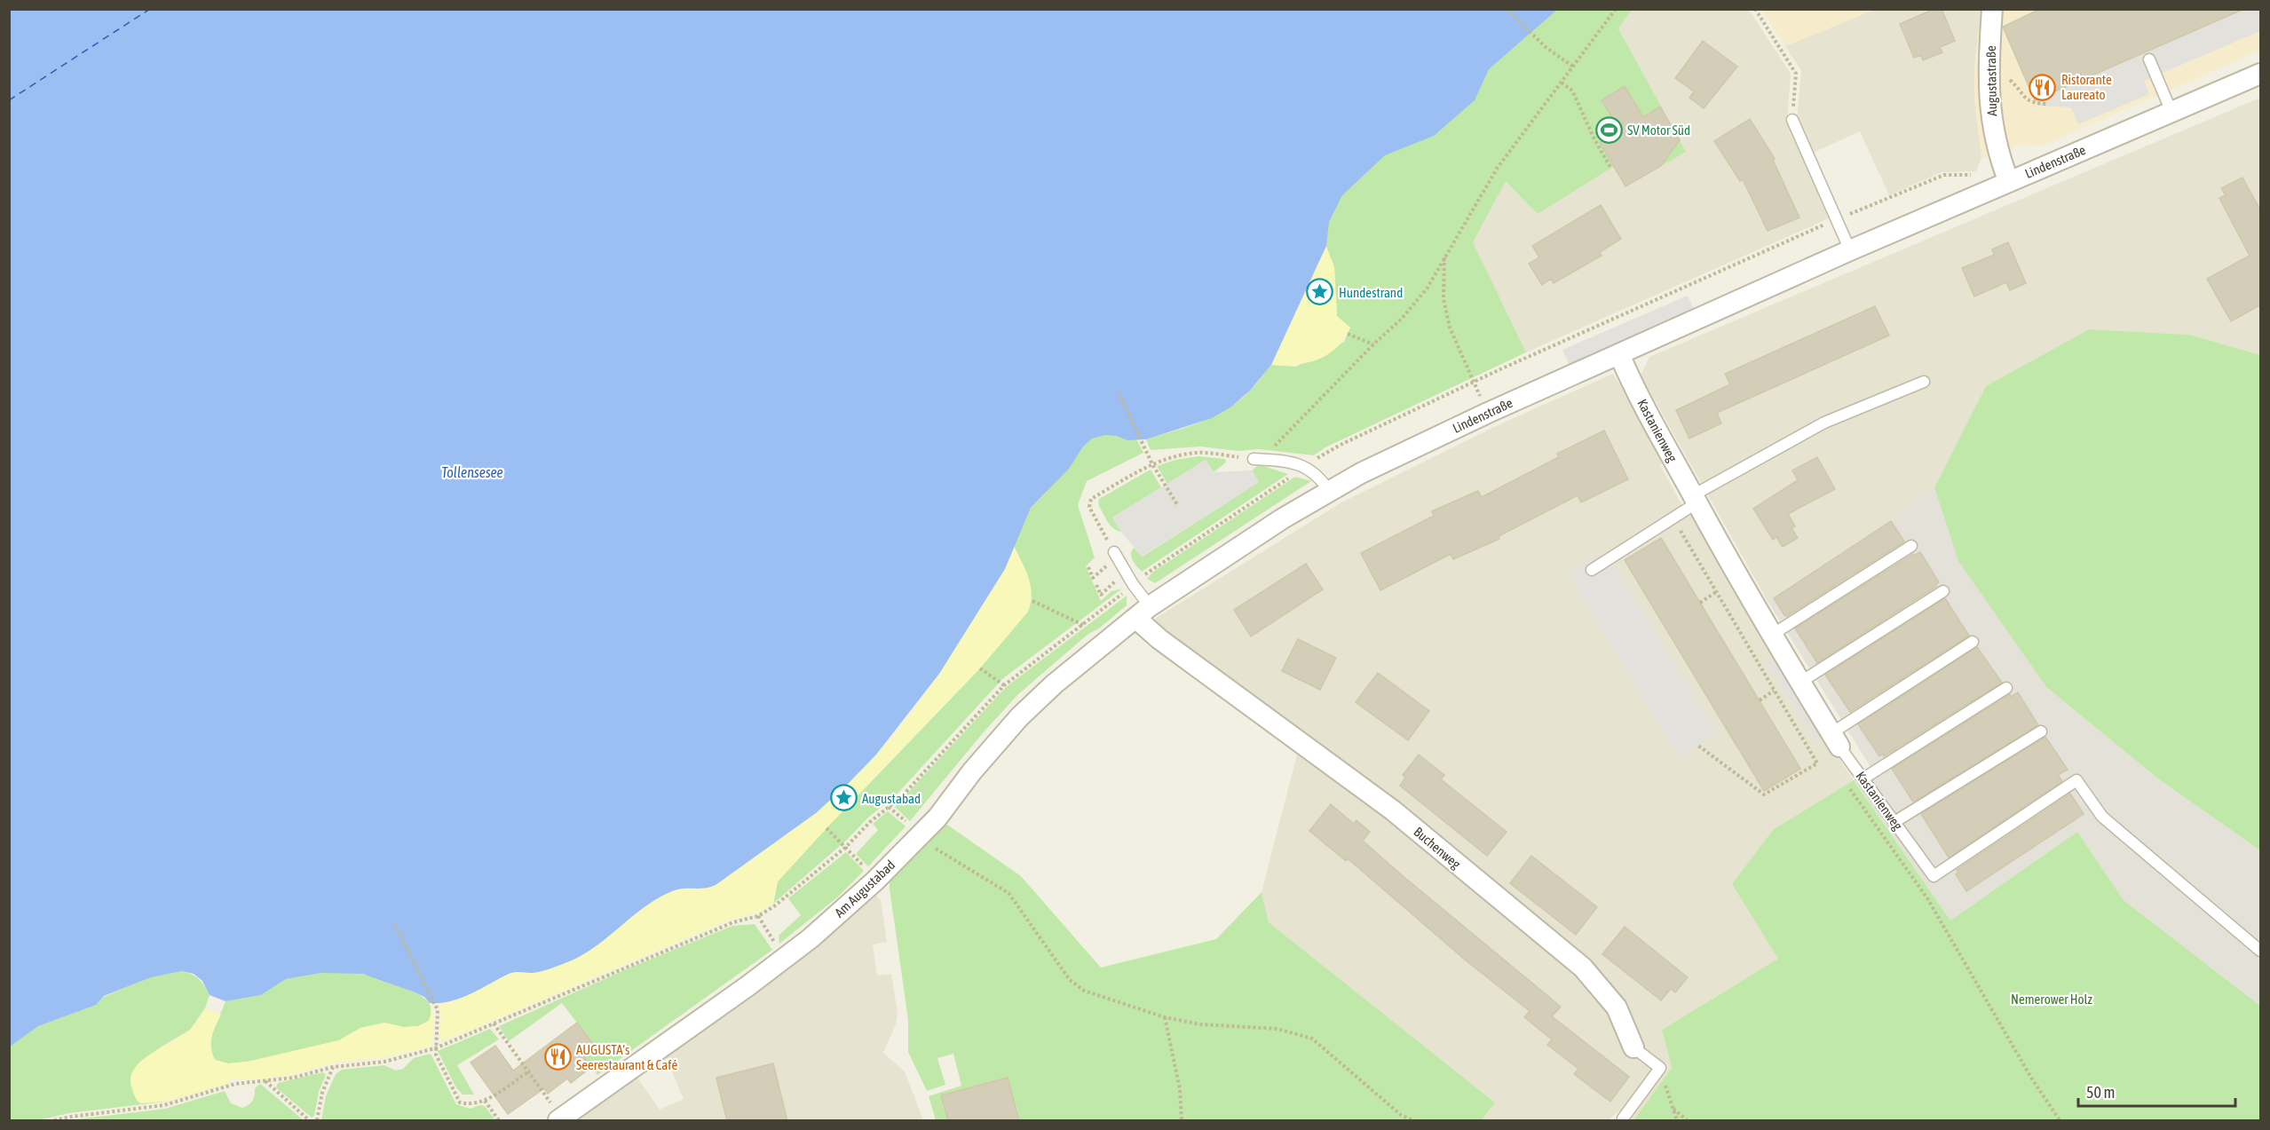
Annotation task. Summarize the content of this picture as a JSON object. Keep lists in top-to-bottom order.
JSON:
{
  "streets": {
    "street": [
      "Augustastraße",
      "Lindenstraße",
      "Kastanienweg",
      "Buchenweg",
      "Am Augustabad"
    ]
  },
  "crossings": [
    ["Augustastraße", "Lindenstraße"],
    ["Lindenstraße", "Kastanienweg"],
    ["Lindenstraße", "Buchenweg"],
    ["Lindenstraße", "Am Augustabad"],
    ["Buchenweg", "Am Augustabad"]
  ],
  "water": ["Tollensesee"],
  "parks": ["Nemerower Holz"],
  "places": {
    "restaurant": ["Ristorante Laureato", "AUGUSTA’s Seerestaurant & Café"],
    "sports": ["SV Motor Süd"],
    "place": ["Hundestrand", "Augustabad"]
  },
  "scale_bar": "50 m"
}
